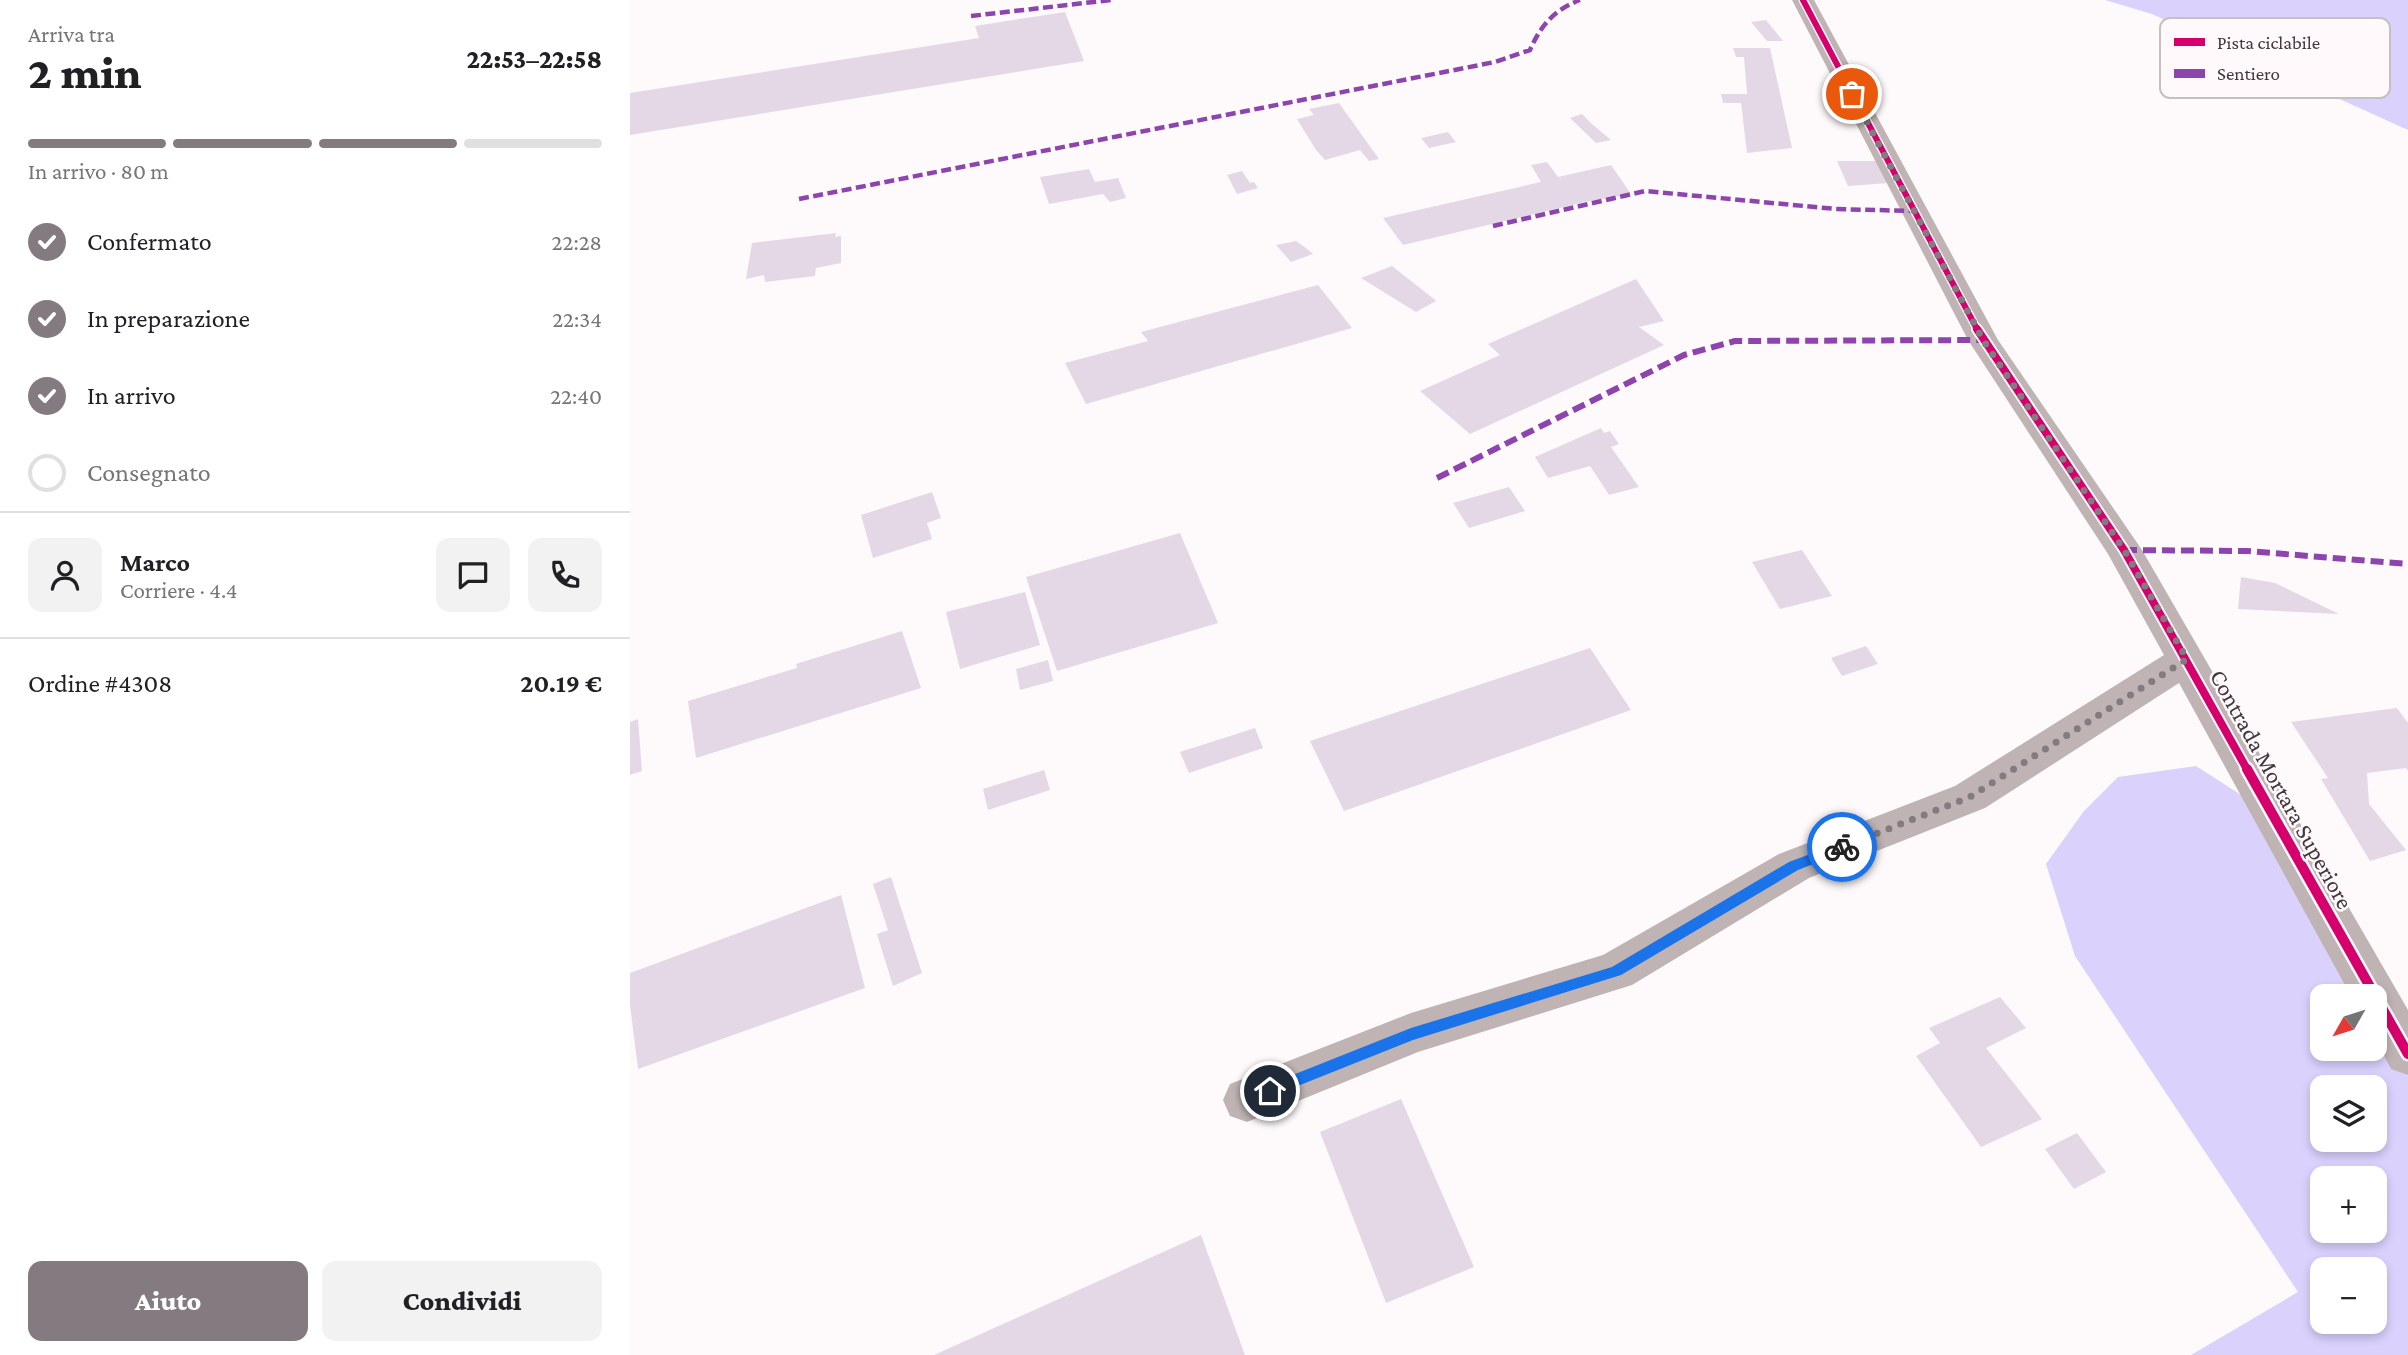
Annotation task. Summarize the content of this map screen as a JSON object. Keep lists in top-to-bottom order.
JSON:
{
  "streets": {
    "street": ["Contrada Mortara Superiore"]
  },
  "legend": ["Pista ciclabile", "Sentiero"],
  "north": "bottom left",
  "page": {
    "heading": ["2 min", "Arriva tra", "22:53–22:58"],
    "panel": [
      "Marco",
      "Corriere · 4.4",
      "Ordine #4308",
      "20.19 €"
    ],
    "bar": "In arrivo · 80 m",
    "list": [
      ["Confermato", "22:28"],
      ["In preparazione", "22:34"],
      ["In arrivo", "22:40"],
      "Consegnato"
    ],
    "map_buttons": ["+", "−"],
    "buttons": ["Aiuto", "Condividi"]
  }
}
